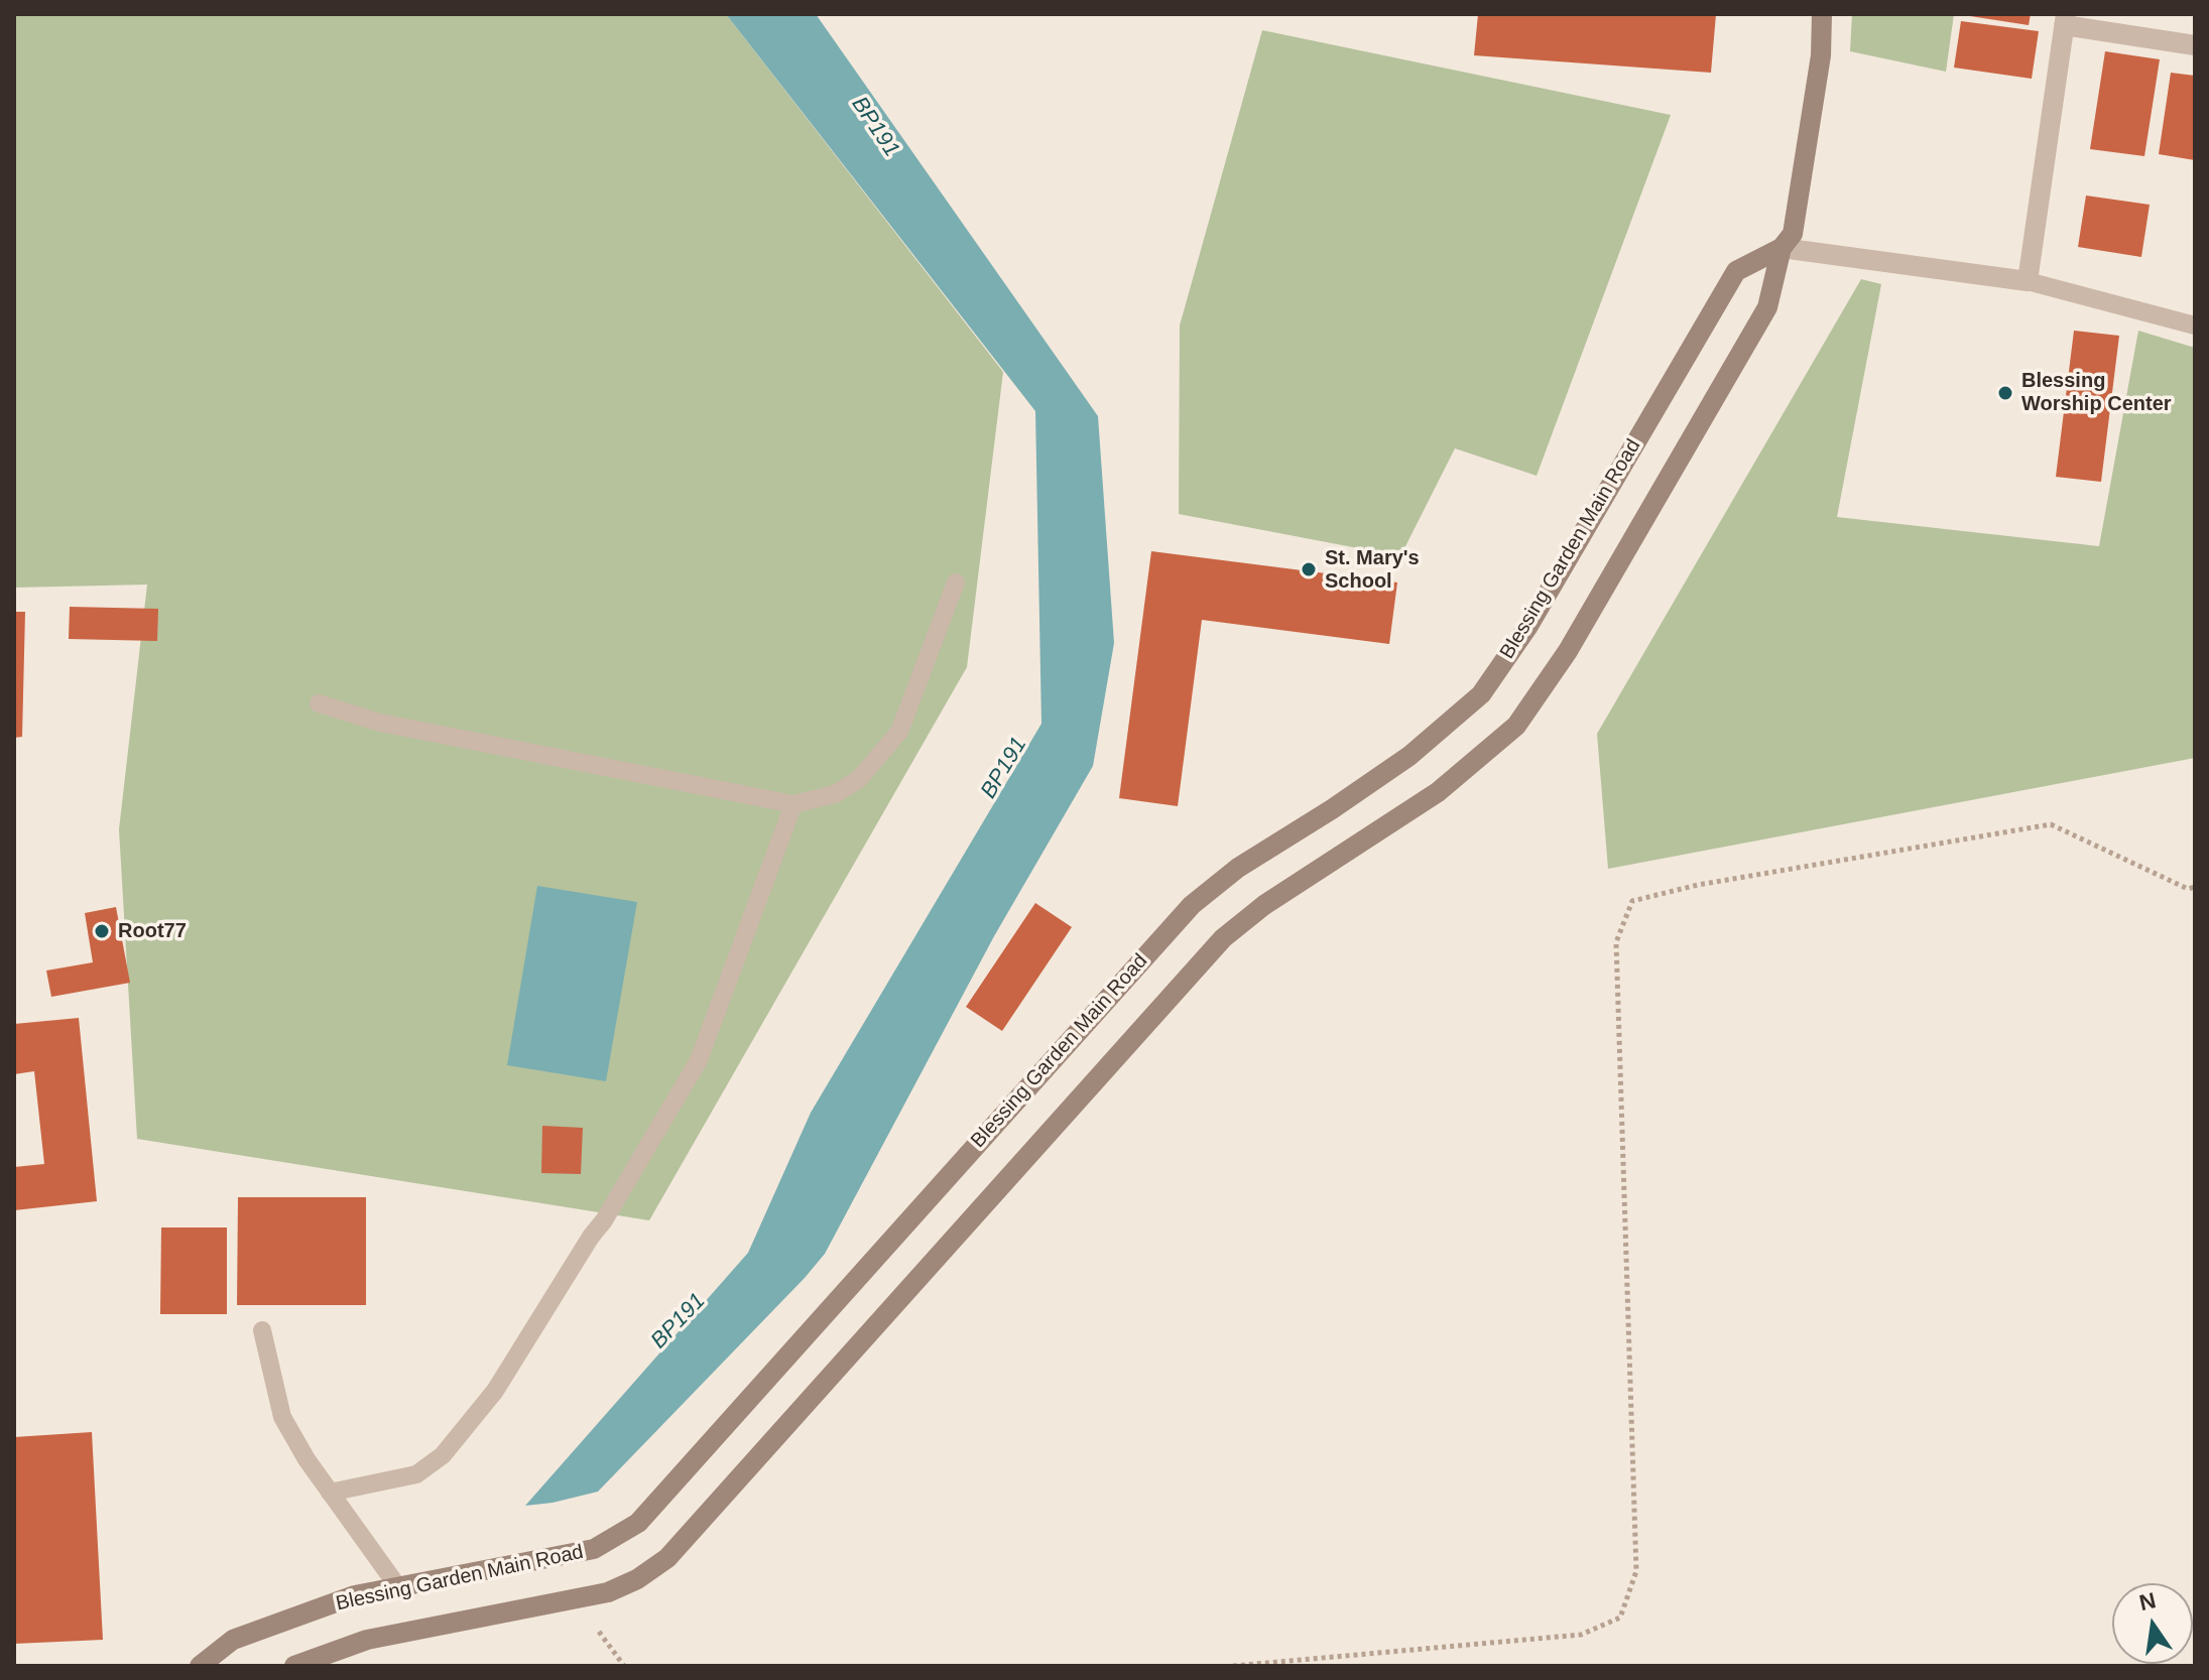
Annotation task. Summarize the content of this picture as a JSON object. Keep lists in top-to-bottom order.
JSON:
{
  "streets": {
    "main road": ["Blessing Garden Main Road"]
  },
  "water": ["BP191"],
  "places": ["Blessing Worship Center", "St. Mary's School", "Root77"],
  "north": "top"
}
